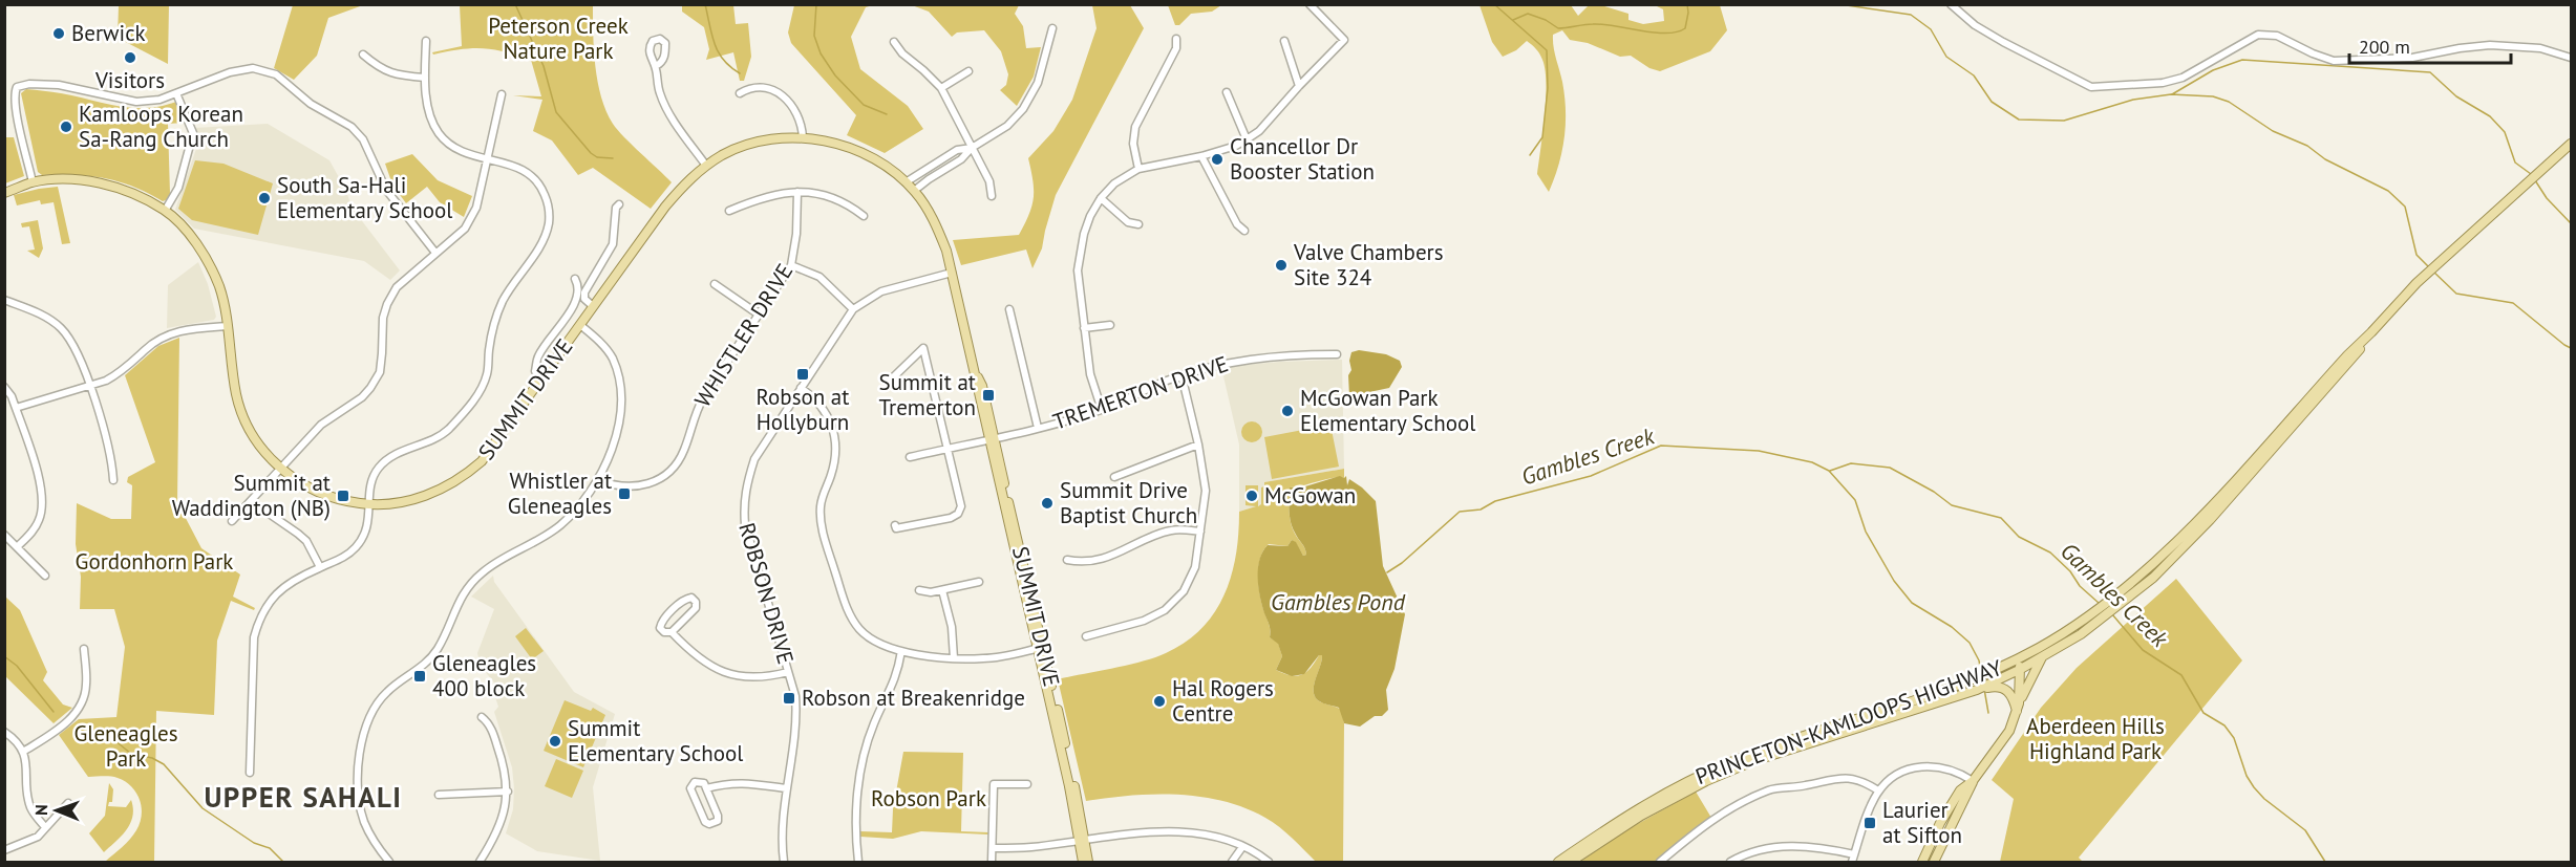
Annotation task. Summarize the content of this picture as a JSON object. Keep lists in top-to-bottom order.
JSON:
{
  "streets": {
    "main road": ["SUMMIT DRIVE", "PRINCETON-KAMLOOPS HIGHWAY"],
    "street": ["WHISTLER DRIVE", "TREMERTON DRIVE", "ROBSON DRIVE"]
  },
  "crossings": [
    ["TREMERTON DRIVE", "SUMMIT DRIVE"],
    ["SUMMIT DRIVE", "ROBSON DRIVE"]
  ],
  "districts": ["UPPER SAHALI"],
  "water": ["Gambles Creek", "Gambles Pond"],
  "parks": [
    "Peterson Creek Nature Park",
    "Gordonhorn Park",
    "Aberdeen Hills Highland Park",
    "Gleneagles Park",
    "Robson Park"
  ],
  "places": {
    "other": [
      "Berwick",
      "Visitors",
      "Kamloops Korean Sa-Rang Church",
      "Chancellor Dr Booster Station",
      "South Sa-Hali Elementary School",
      "Valve Chambers Site 324",
      "McGowan Park Elementary School",
      "McGowan",
      "Summit Drive Baptist Church",
      "Hal Rogers Centre",
      "Summit Elementary School"
    ],
    "transit": [
      "Robson at Hollyburn",
      "Summit at Tremerton",
      "Whistler at Gleneagles",
      "Summit at Waddington (NB)",
      "Gleneagles 400 block",
      "Robson at Breakenridge",
      "Laurier at Sifton"
    ]
  },
  "scale_bar": "200 m",
  "north": "left"
}
